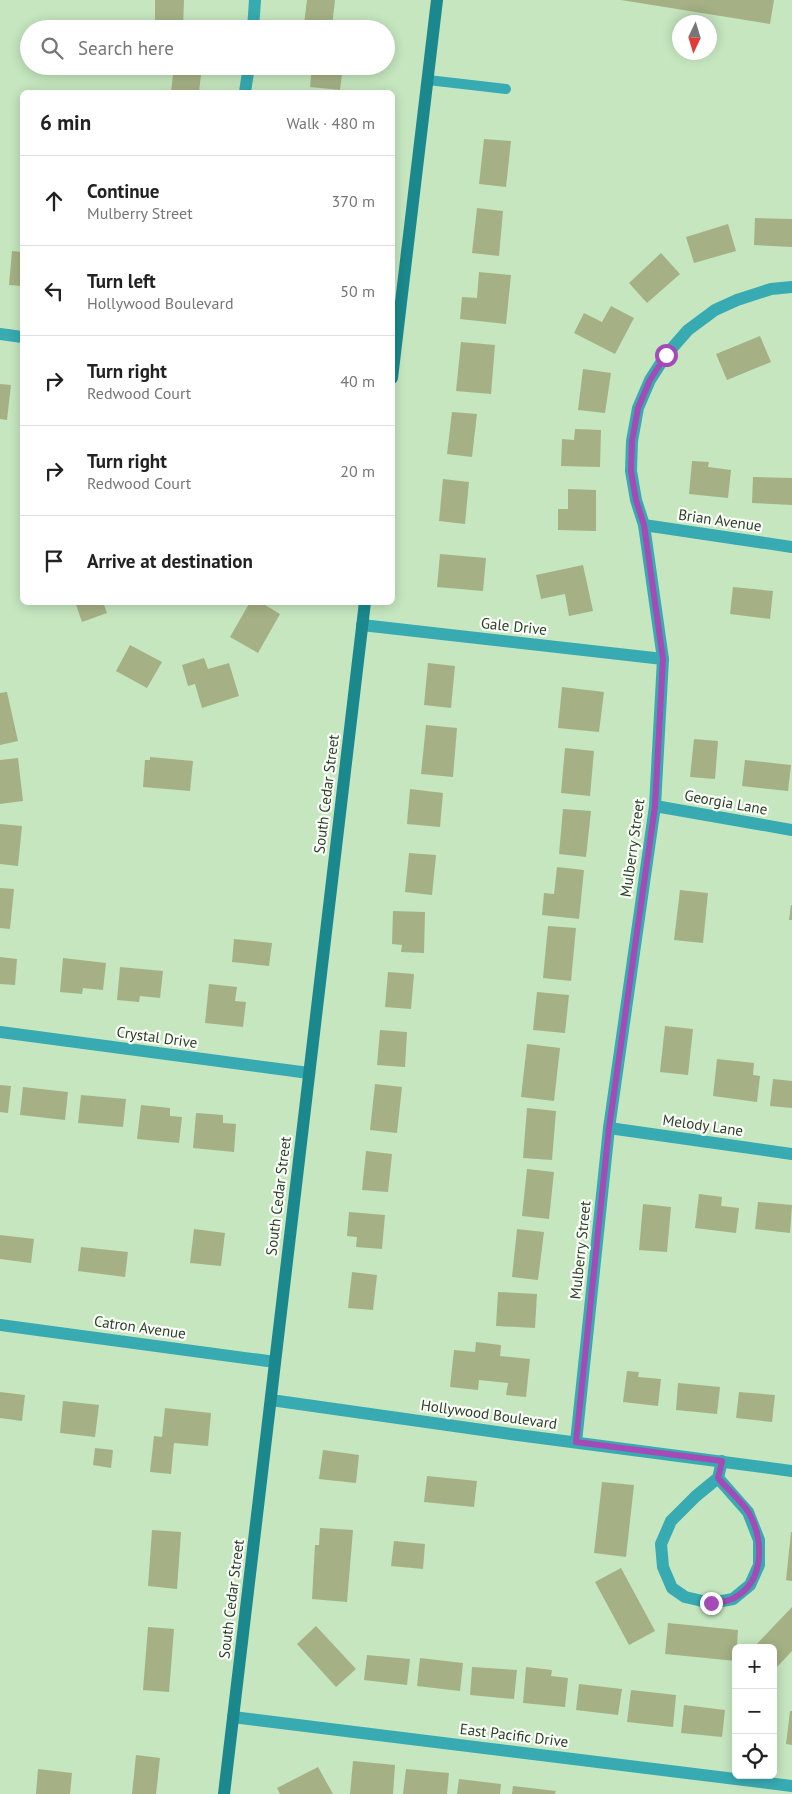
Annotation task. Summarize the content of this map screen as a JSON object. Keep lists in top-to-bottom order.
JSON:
{
  "streets": {
    "main road": ["South Cedar Street"],
    "street": [
      "Brian Avenue",
      "Gale Drive",
      "Georgia Lane",
      "Mulberry Street",
      "Crystal Drive",
      "Melody Lane",
      "Catron Avenue",
      "Hollywood Boulevard",
      "East Pacific Drive"
    ]
  },
  "crossings": [
    ["Brian Avenue", "Mulberry Street"],
    ["Gale Drive", "South Cedar Street"],
    ["Gale Drive", "Mulberry Street"],
    ["South Cedar Street", "Crystal Drive"],
    ["South Cedar Street", "Catron Avenue"],
    ["South Cedar Street", "Hollywood Boulevard"],
    ["South Cedar Street", "East Pacific Drive"],
    ["Georgia Lane", "Mulberry Street"],
    ["Mulberry Street", "Melody Lane"],
    ["Mulberry Street", "Hollywood Boulevard"]
  ],
  "north": "bottom",
  "page": {
    "search": "Search here",
    "heading": ["6 min", "Walk · 480 m"],
    "list": [
      ["Continue", "Mulberry Street", "370 m"],
      ["Turn left", "Hollywood Boulevard", "50 m"],
      ["Turn right", "Redwood Court", "40 m"],
      ["Turn right", "Redwood Court", "20 m"],
      "Arrive at destination"
    ],
    "map_buttons": ["+", "−"]
  }
}
